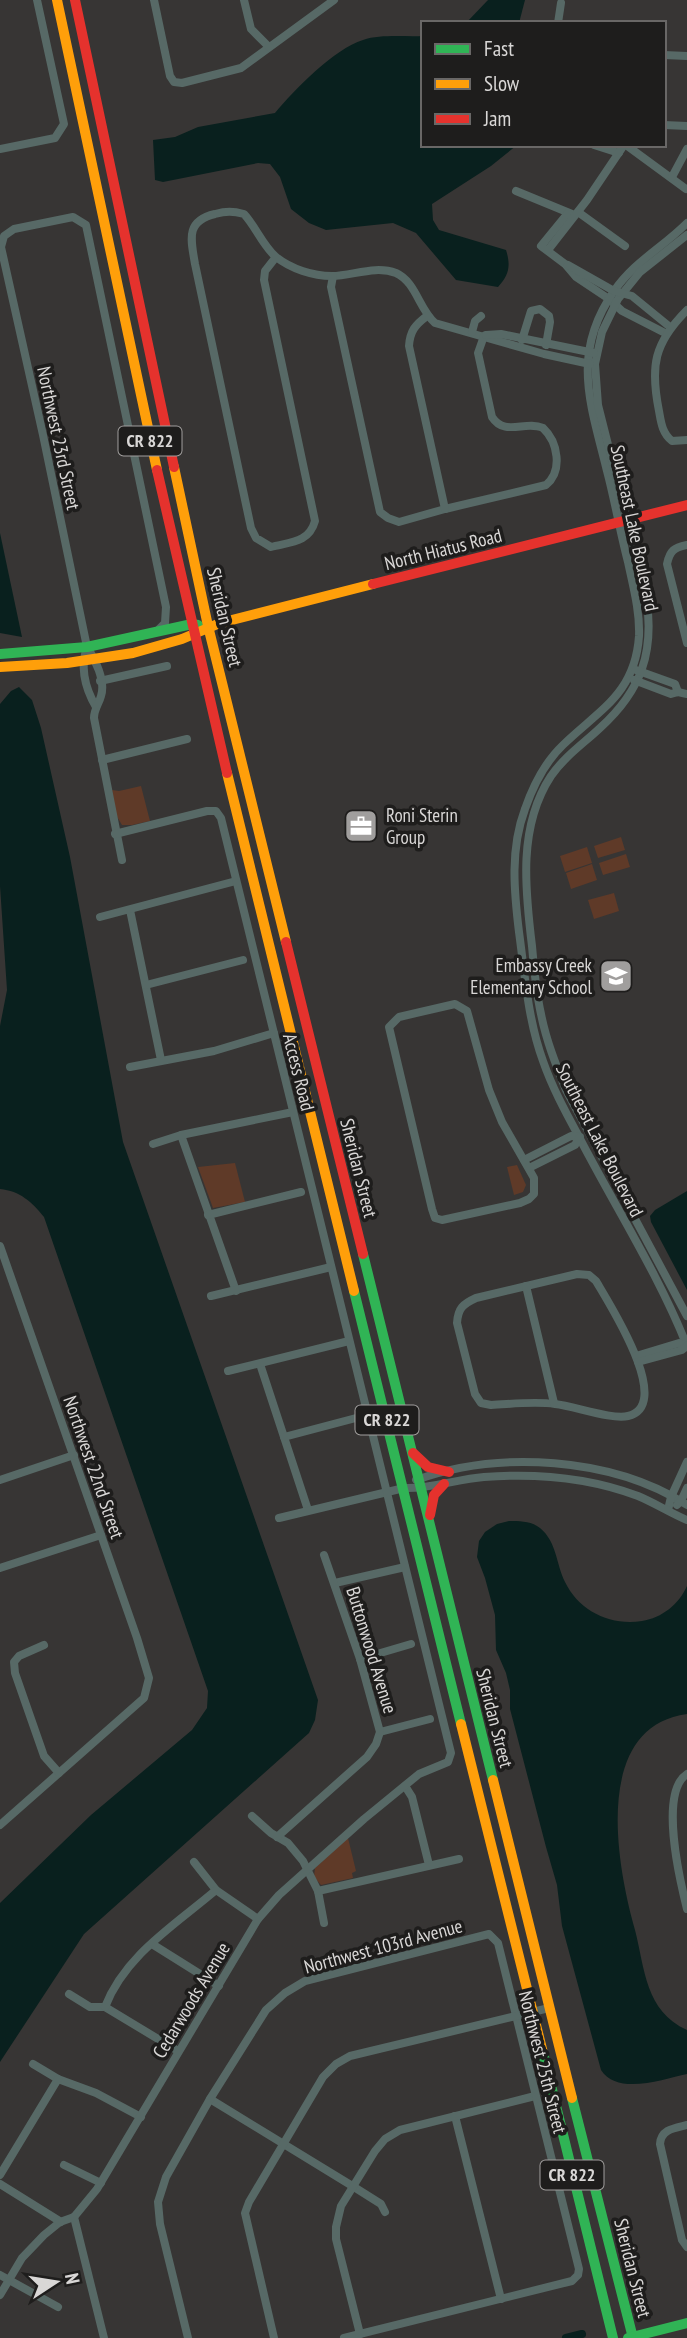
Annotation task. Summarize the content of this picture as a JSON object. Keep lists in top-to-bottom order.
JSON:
{
  "streets": {
    "main road": ["CR 822", "North Hiatus Road", "Sheridan Street"],
    "street": [
      "Northwest 23rd Street",
      "Southeast Lake Boulevard",
      "Access Road",
      "Northwest 22nd Street",
      "Buttonwood Avenue",
      "Northwest 103rd Avenue",
      "Cedarwoods Avenue",
      "Northwest 25th Street"
    ]
  },
  "crossings": [
    ["Northwest 23rd Street", "North Hiatus Road"],
    ["Southeast Lake Boulevard", "North Hiatus Road"],
    ["North Hiatus Road", "Sheridan Street"],
    ["Northwest 103rd Avenue", "Northwest 25th Street"]
  ],
  "places": {
    "office": ["Roni Sterin Group"],
    "school or university": ["Embassy Creek Elementary School"]
  },
  "legend": ["Fast", "Slow", "Jam"],
  "north": "right"
}
